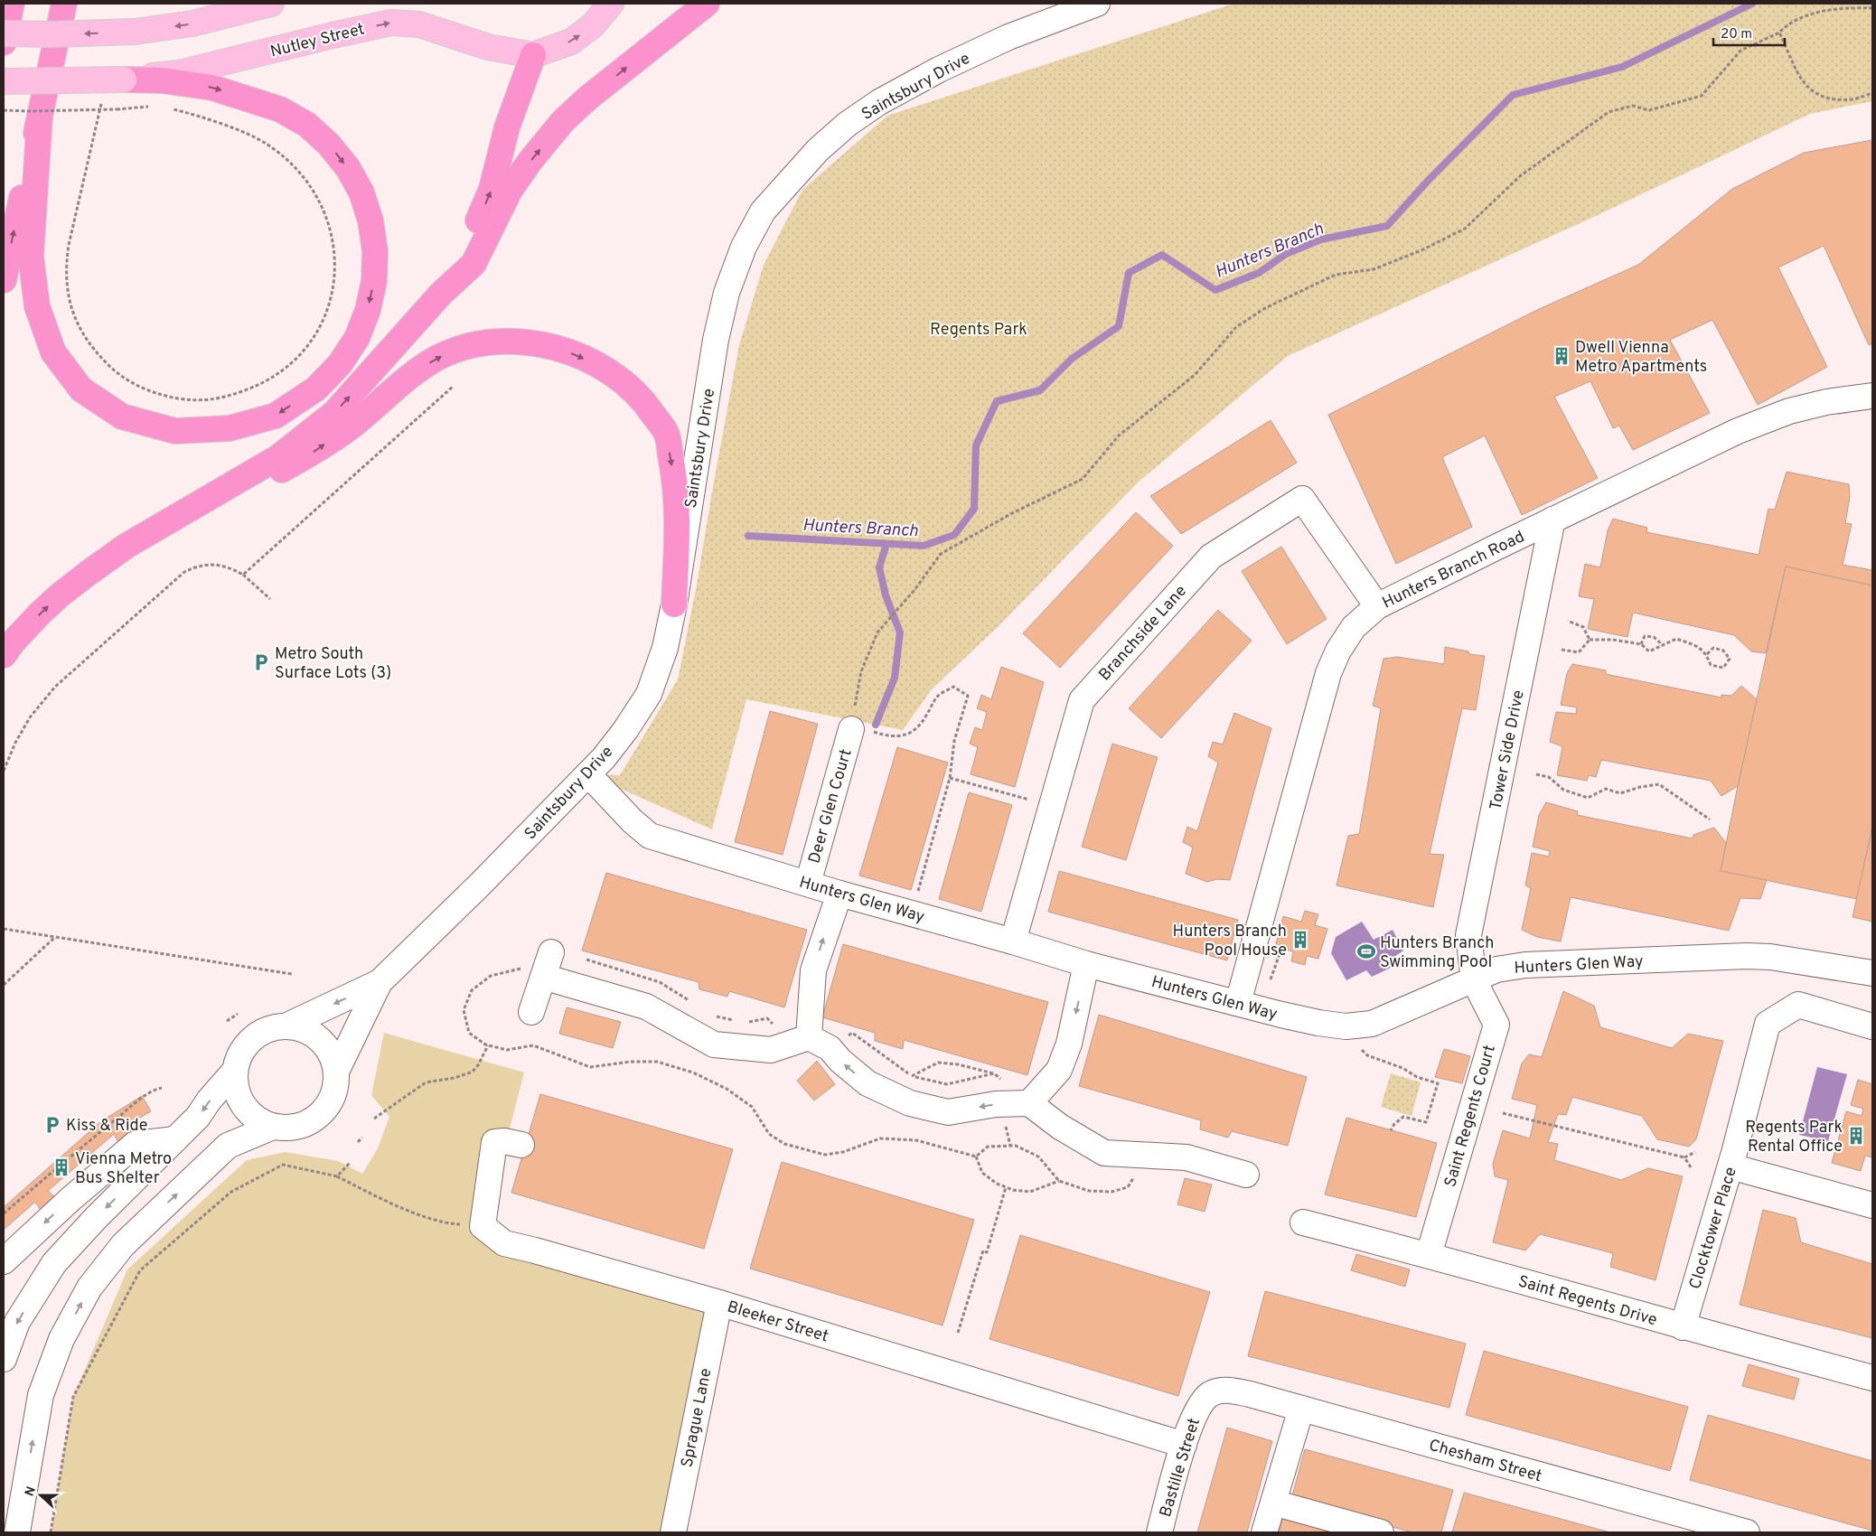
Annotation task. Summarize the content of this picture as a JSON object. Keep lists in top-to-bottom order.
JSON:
{
  "streets": {
    "main road": ["Nutley Street"],
    "street": [
      "Saintsbury Drive",
      "Hunters Branch Road",
      "Branchside Lane",
      "Tower Side Drive",
      "Deer Glen Court",
      "Hunters Glen Way",
      "Saint Regents Court",
      "Clocktower Place",
      "Saint Regents Drive",
      "Bleeker Street",
      "Sprague Lane",
      "Chesham Street",
      "Bastille Street"
    ]
  },
  "crossings": [
    ["Saintsbury Drive", "Hunters Glen Way"],
    ["Hunters Branch Road", "Branchside Lane"],
    ["Hunters Branch Road", "Tower Side Drive"],
    ["Hunters Branch Road", "Hunters Glen Way"],
    ["Branchside Lane", "Hunters Glen Way"],
    ["Tower Side Drive", "Hunters Glen Way"],
    ["Tower Side Drive", "Saint Regents Court"],
    ["Deer Glen Court", "Hunters Glen Way"],
    ["Hunters Glen Way", "Saint Regents Court"],
    ["Saint Regents Court", "Saint Regents Drive"],
    ["Clocktower Place", "Saint Regents Drive"],
    ["Bleeker Street", "Sprague Lane"],
    ["Bleeker Street", "Bastille Street"],
    ["Chesham Street", "Bastille Street"]
  ],
  "water": ["Hunters Branch"],
  "parks": ["Regents Park"],
  "places": {
    "building": [
      "Dwell Vienna Metro Apartments",
      "Hunters Branch Pool House",
      "Regents Park Rental Office",
      "Vienna Metro Bus Shelter"
    ],
    "parking": ["Metro South Surface Lots (3)", "Kiss & Ride"],
    "sports": ["Hunters Branch Swimming Pool"]
  },
  "scale_bar": "20 m",
  "north": "left"
}
